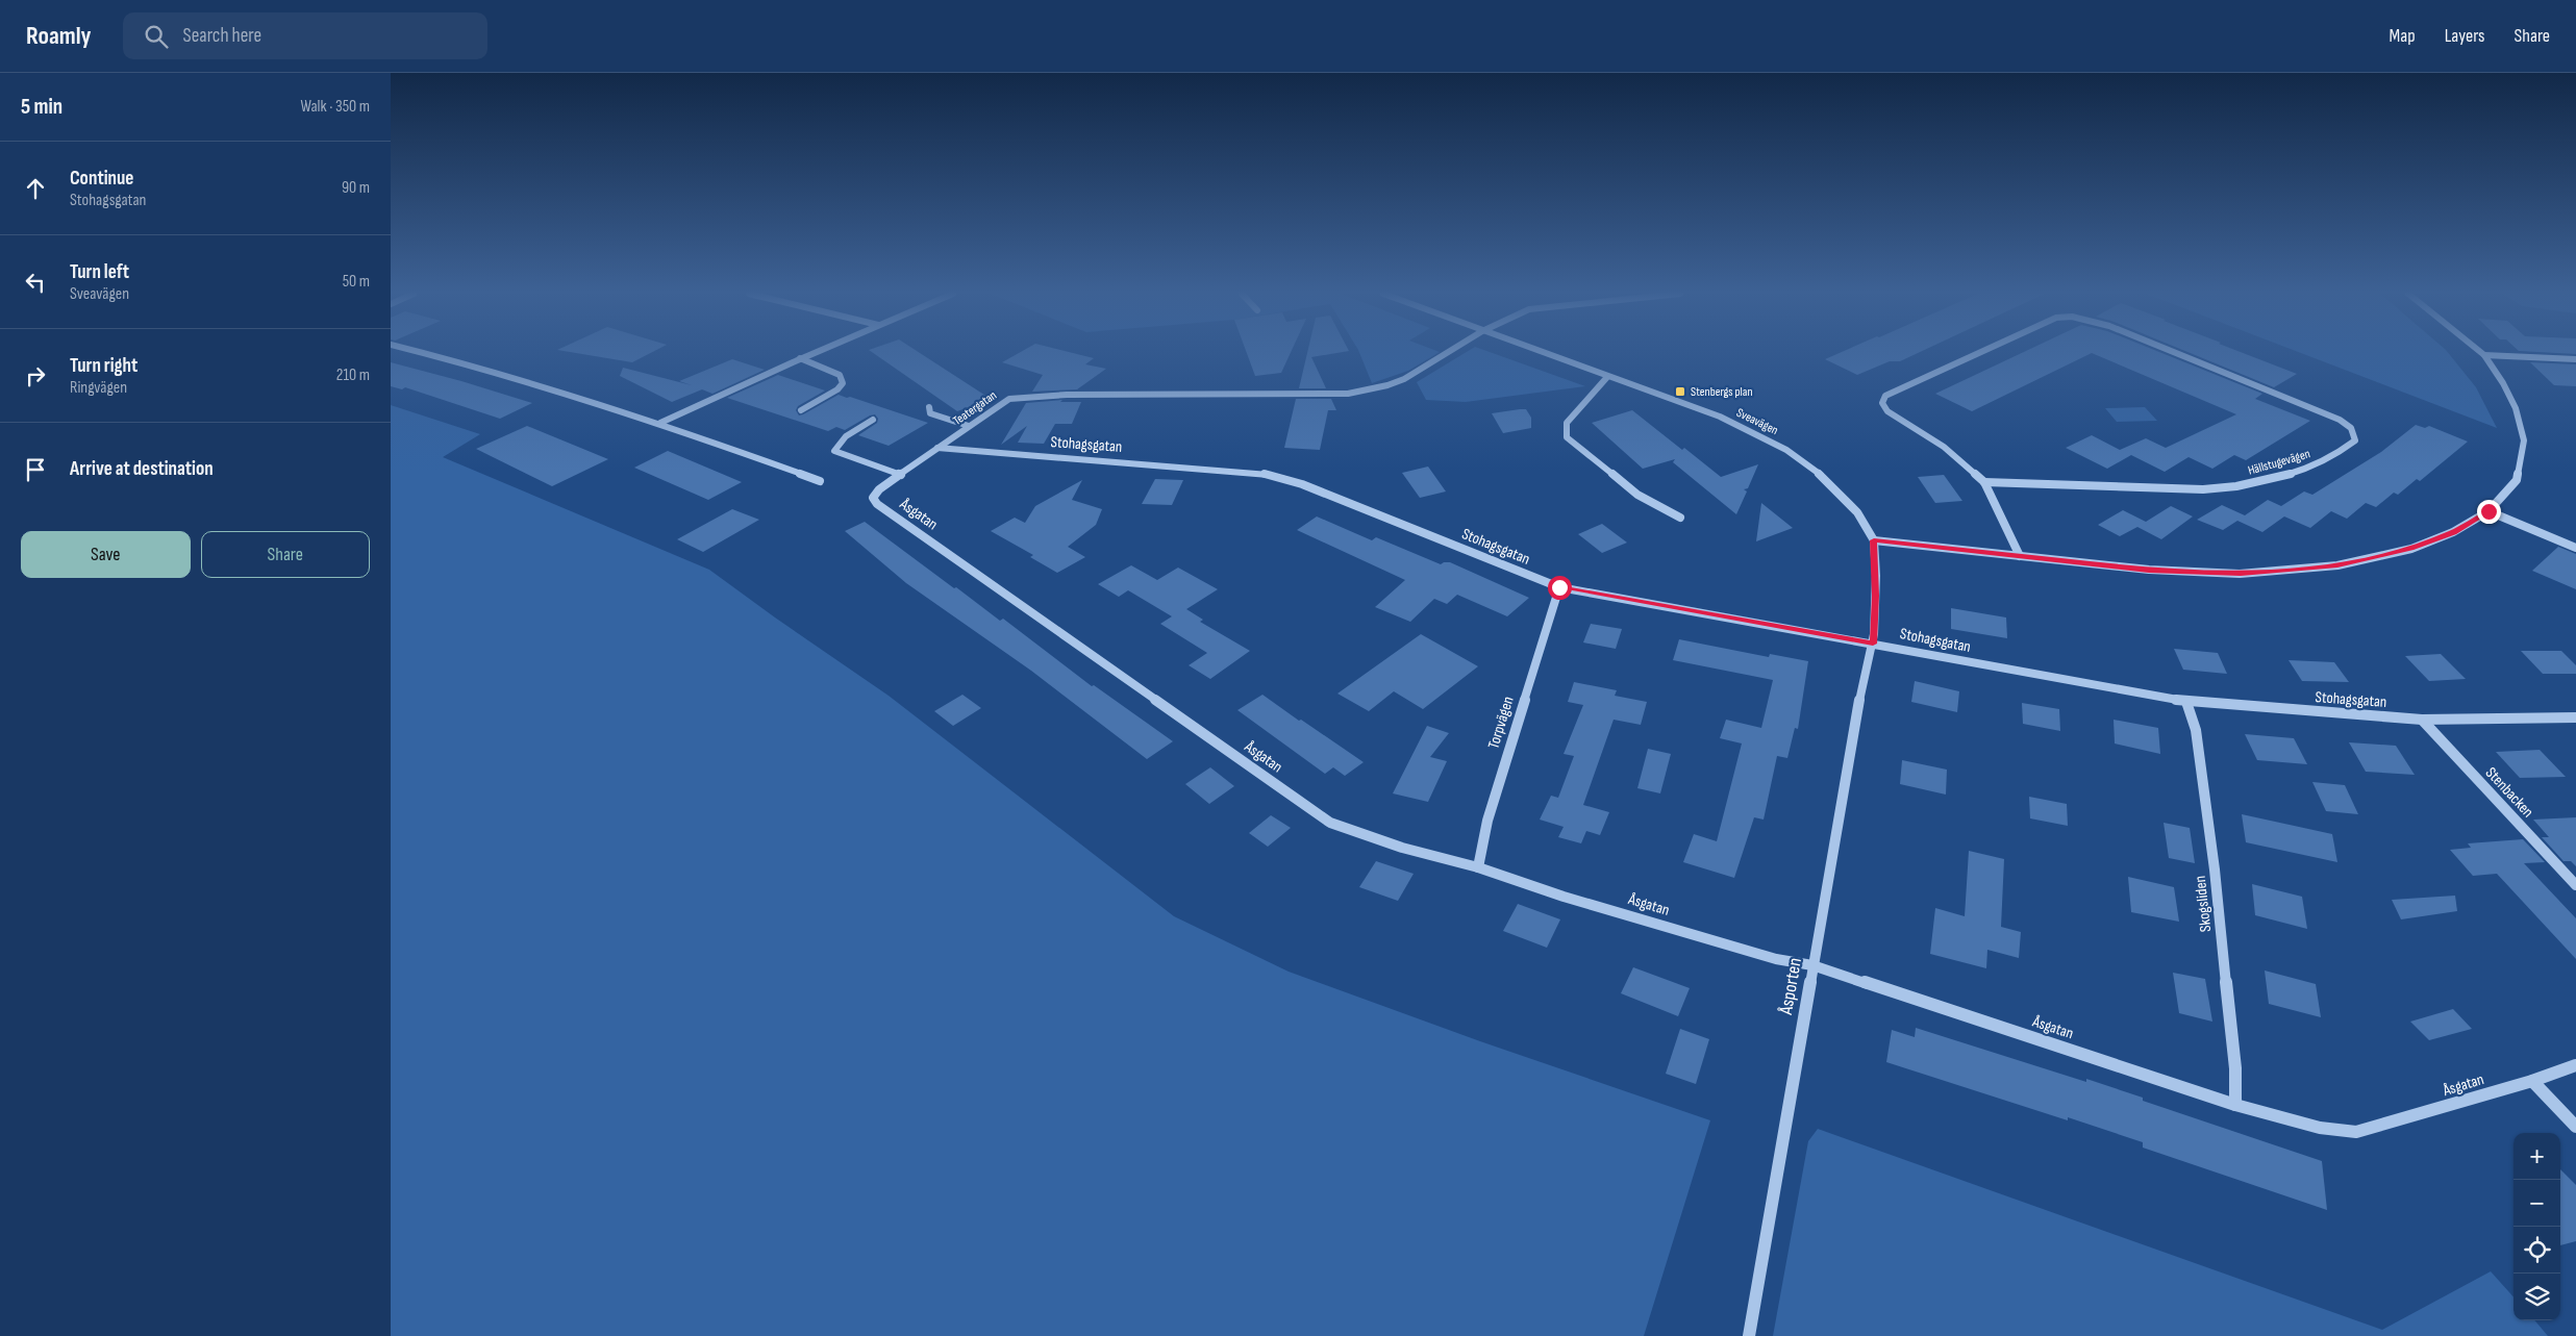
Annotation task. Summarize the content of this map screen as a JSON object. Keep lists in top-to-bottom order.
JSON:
{
  "streets": {
    "street": [
      "Teatergatan",
      "Sveavägen",
      "Stohagsgatan",
      "Hällstugevägen",
      "Åsgatan",
      "Torpvägen",
      "Stenbacken",
      "Skogsliden",
      "Åsporten"
    ]
  },
  "crossings": [
    ["Teatergatan", "Stohagsgatan"],
    ["Teatergatan", "Åsgatan"],
    ["Sveavägen", "Stohagsgatan"],
    ["Sveavägen", "Åsporten"],
    ["Stohagsgatan", "Åsgatan"],
    ["Stohagsgatan", "Torpvägen"],
    ["Stohagsgatan", "Stenbacken"],
    ["Stohagsgatan", "Skogsliden"],
    ["Stohagsgatan", "Åsporten"],
    ["Åsgatan", "Torpvägen"],
    ["Åsgatan", "Skogsliden"],
    ["Åsgatan", "Åsporten"]
  ],
  "places": {
    "transit": ["Stenbergs plan"]
  },
  "page": {
    "header": "Roamly",
    "search": "Search here",
    "nav": ["Map", "Layers", "Share"],
    "heading": ["5 min", "Walk · 350 m"],
    "list": [
      ["Continue", "Stohagsgatan", "90 m"],
      ["Turn left", "Sveavägen", "50 m"],
      ["Turn right", "Ringvägen", "210 m"],
      "Arrive at destination"
    ],
    "buttons": ["Save", "Share"],
    "map_buttons": ["+", "−"]
  }
}
